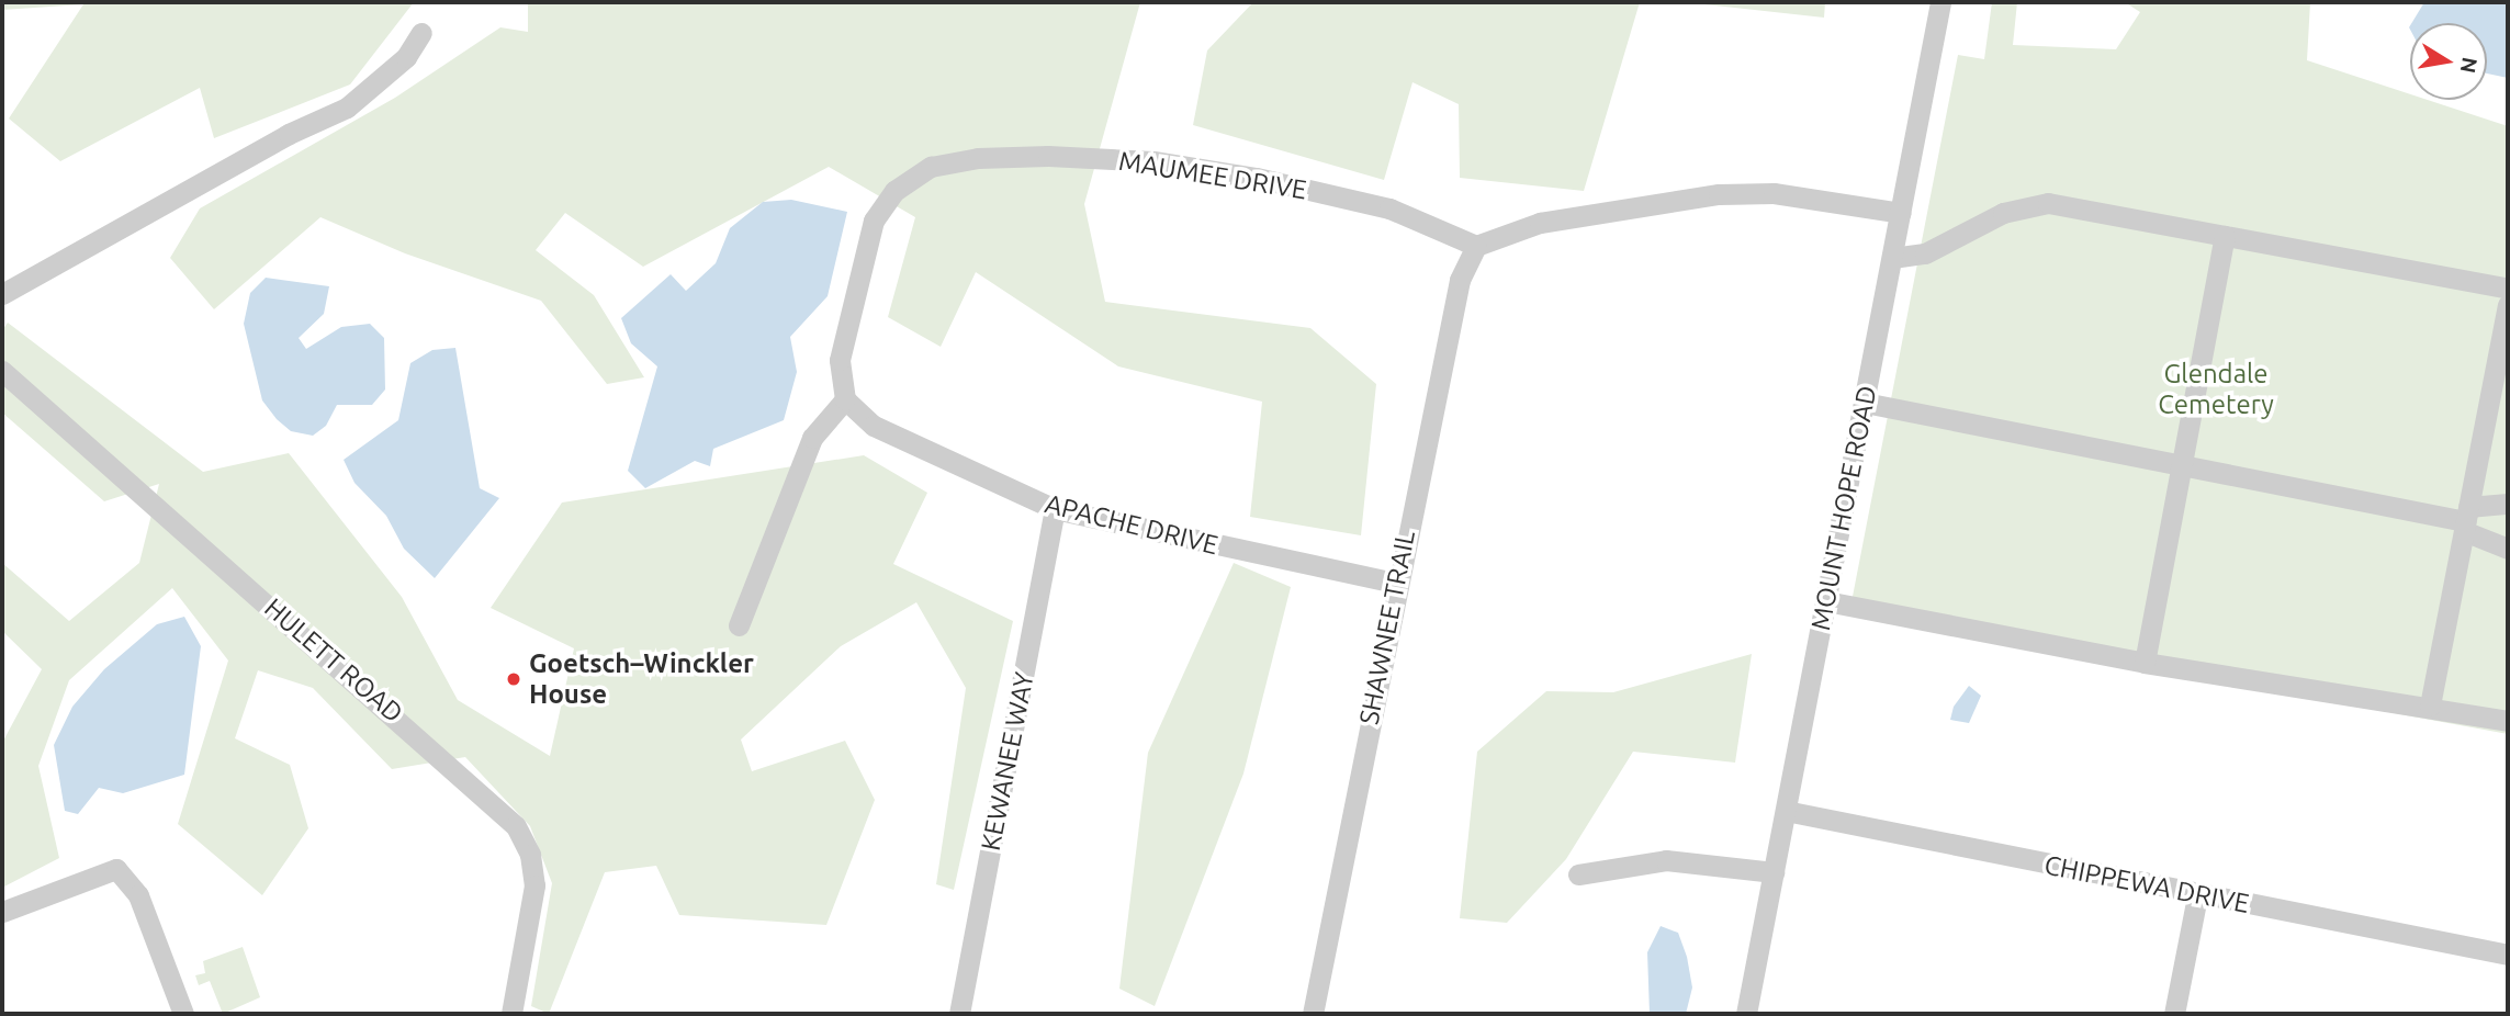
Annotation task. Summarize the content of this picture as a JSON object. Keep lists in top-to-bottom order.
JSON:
{
  "streets": {
    "street": [
      "MAUMEE DRIVE",
      "MOUNT HOPE ROAD",
      "APACHE DRIVE",
      "SHAWNEE TRAIL",
      "HULETT ROAD",
      "KEWANEE WAY",
      "CHIPPEWA DRIVE"
    ]
  },
  "crossings": [
    ["MAUMEE DRIVE", "APACHE DRIVE"],
    ["MAUMEE DRIVE", "SHAWNEE TRAIL"],
    ["MOUNT HOPE ROAD", "CHIPPEWA DRIVE"],
    ["APACHE DRIVE", "SHAWNEE TRAIL"],
    ["APACHE DRIVE", "KEWANEE WAY"]
  ],
  "parks": ["Glendale Cemetery"],
  "places": ["Goetsch–Winckler House"],
  "north": "right"
}
